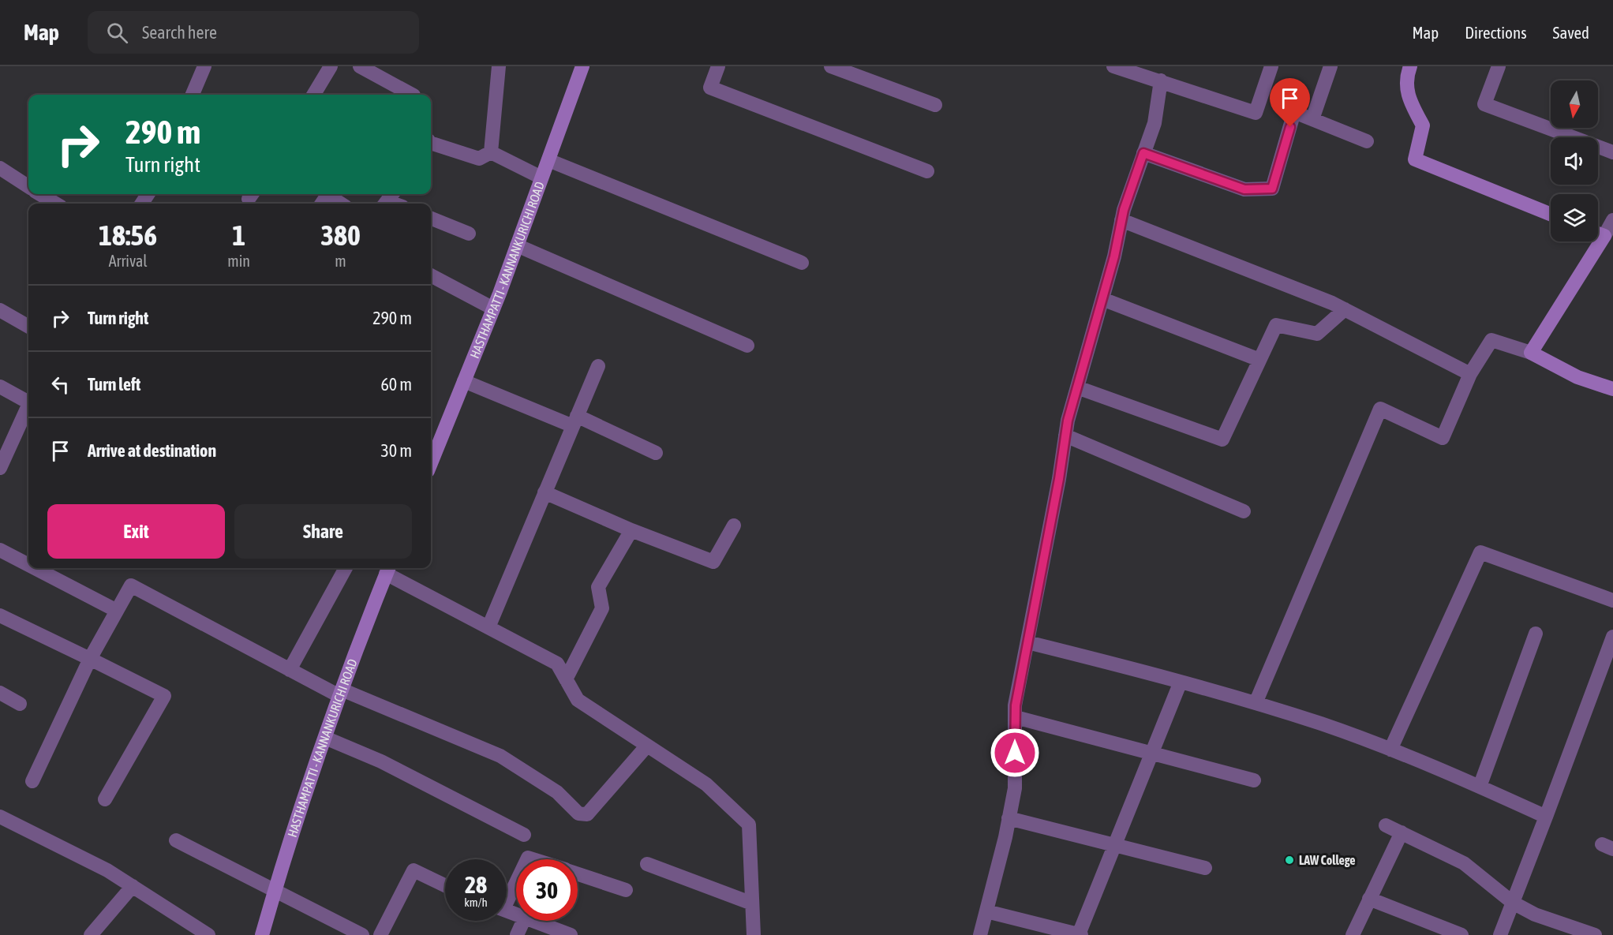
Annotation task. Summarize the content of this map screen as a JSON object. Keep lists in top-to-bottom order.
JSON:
{
  "streets": {
    "main road": ["HASTHAMPATTI - KANNANKURICHI ROAD"]
  },
  "places": ["LAW College"],
  "north": "bottom",
  "page": {
    "header": "Map",
    "search": "Search here",
    "nav": ["Map", "Directions", "Saved"],
    "turn": ["290 m", "Turn right"],
    "eta": [
      "18:56",
      "Arrival",
      "1",
      "min",
      "380",
      "m"
    ],
    "list": [
      {
        "name": "Turn right",
        "value": "290 m"
      },
      {
        "name": "Turn left",
        "value": "60 m"
      },
      {
        "name": "Arrive at destination",
        "value": "30 m"
      }
    ],
    "buttons": ["Exit", "Share"],
    "speed": "28 km/h",
    "limit": "30"
  }
}
